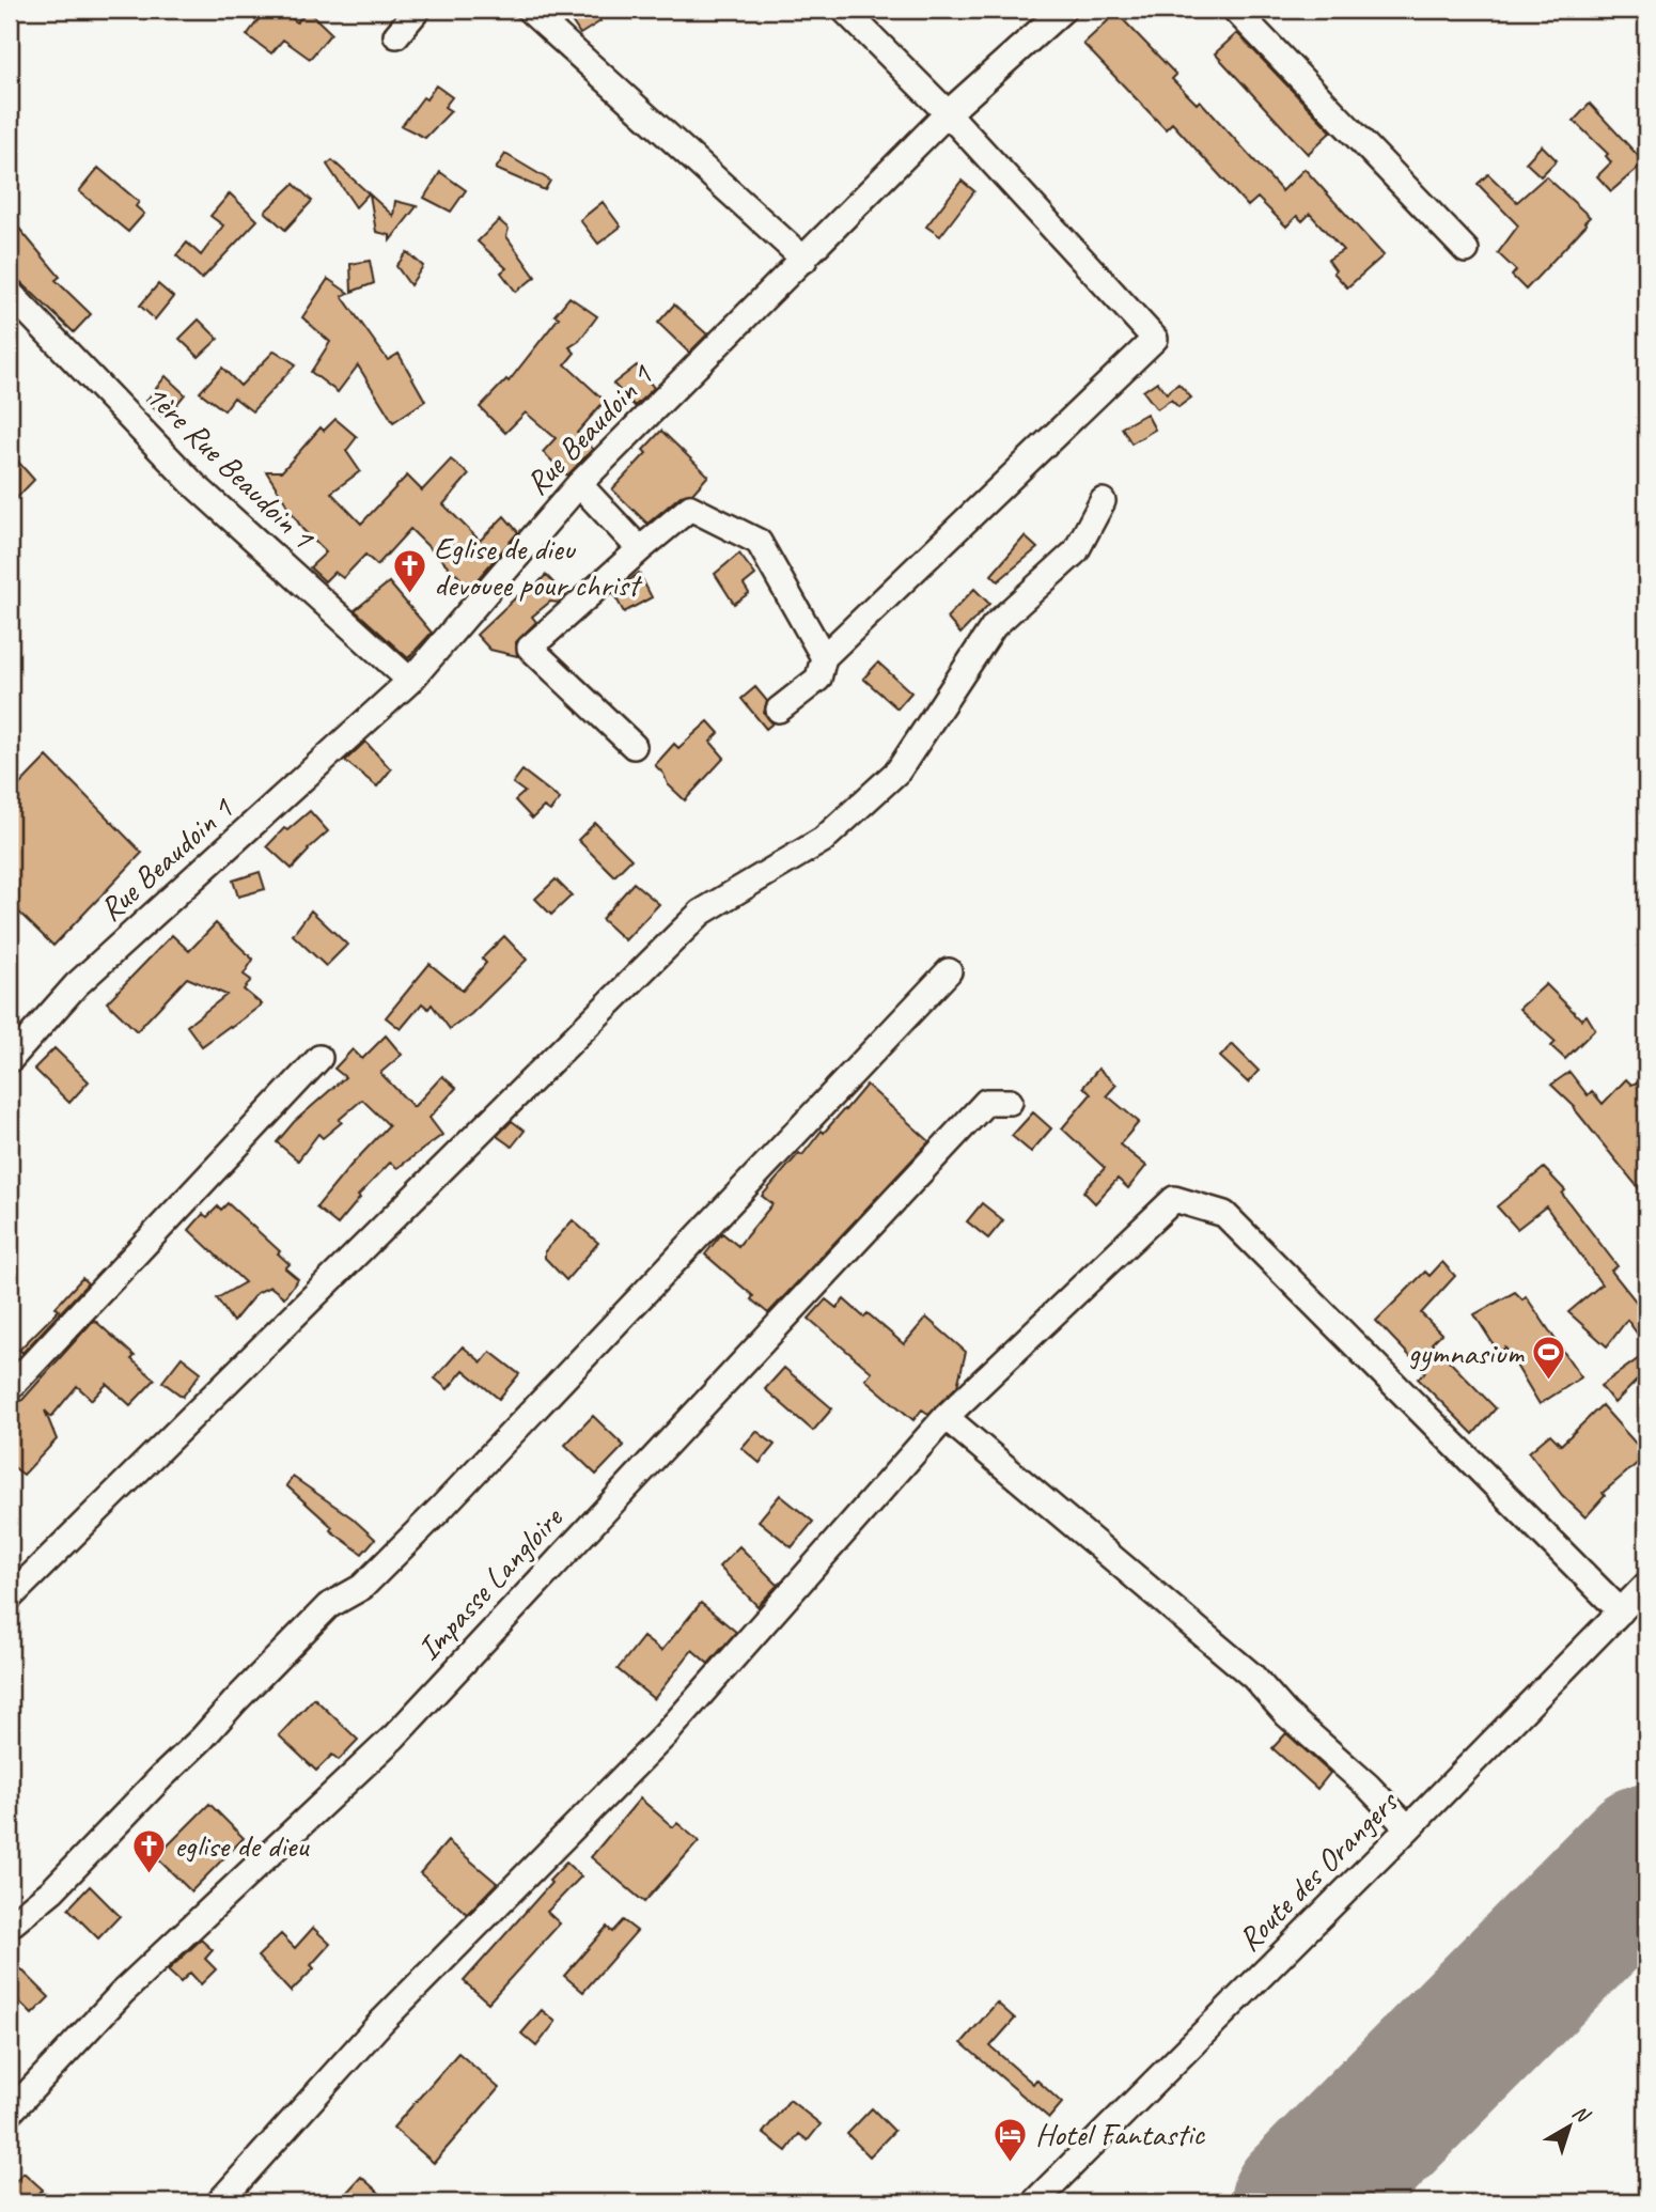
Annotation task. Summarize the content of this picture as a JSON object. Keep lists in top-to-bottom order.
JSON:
{
  "streets": {
    "street": [
      "Rue Beaudoin 1",
      "1ère Rue Beaudoin 1",
      "Impasse Langloire",
      "Route des Orangers"
    ]
  },
  "crossings": [
    ["Rue Beaudoin 1", "1ère Rue Beaudoin 1"]
  ],
  "places": {
    "church": ["Eglise de dieu devouee pour christ", "eglise de dieu"],
    "sports": ["gymnasium"],
    "hotel": ["Hotel Fantastic"]
  },
  "north": "top right"
}
